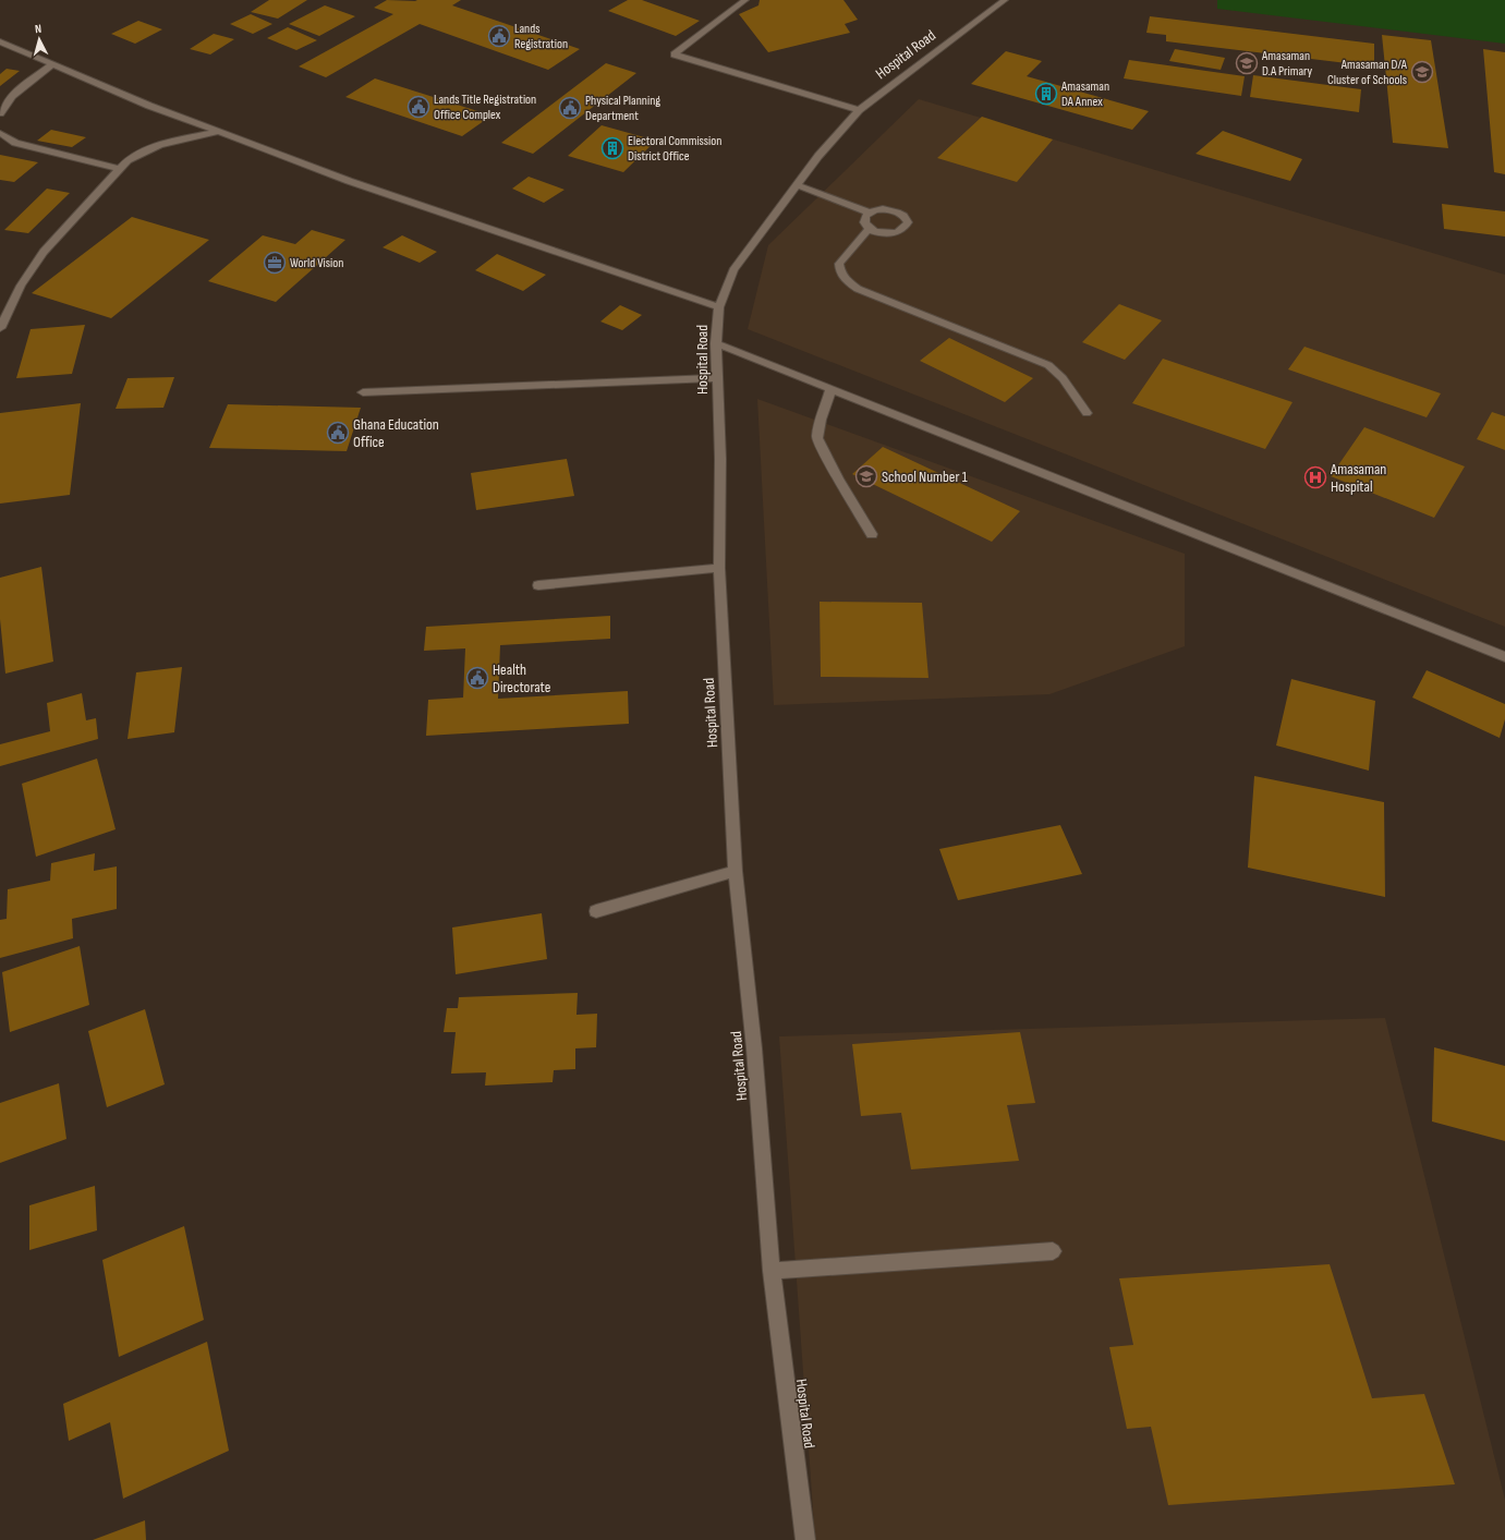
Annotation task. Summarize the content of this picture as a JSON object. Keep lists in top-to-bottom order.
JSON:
{
  "streets": {
    "street": ["Hospital Road"]
  },
  "places": {
    "public building": [
      "Lands Registration",
      "Lands Title Registration Office Complex",
      "Physical Planning Department",
      "Ghana Education Office",
      "Health Directorate"
    ],
    "school or university": ["Amasaman D.A Primary", "Amasaman D/A Cluster of Schools", "School Number 1"],
    "building": ["Amasaman DA Annex", "Electoral Commission District Office"],
    "office": ["World Vision"],
    "hospital": ["Amasaman Hospital"]
  },
  "north": "top"
}
